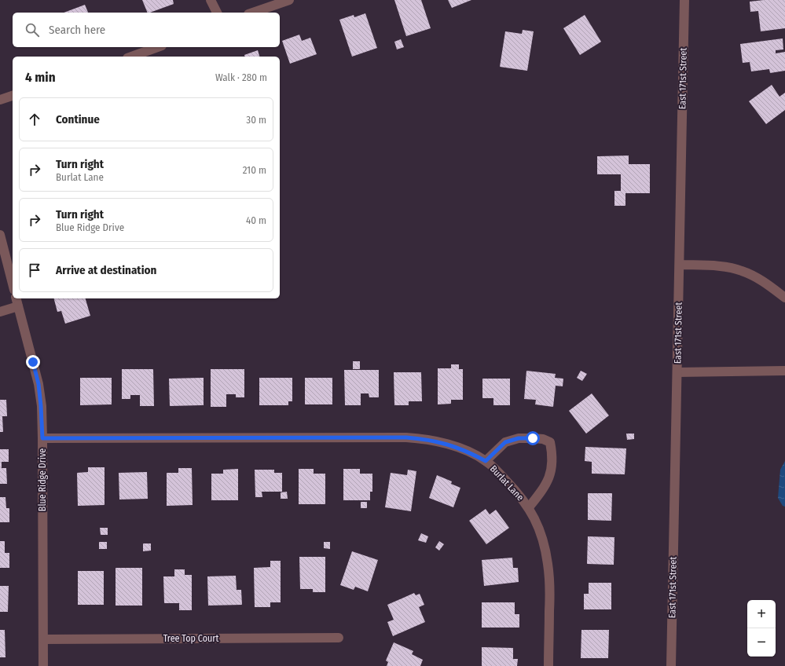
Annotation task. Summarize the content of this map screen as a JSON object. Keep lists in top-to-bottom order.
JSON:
{
  "streets": {
    "street": [
      "East 171st Street",
      "Blue Ridge Drive",
      "Burlat Lane",
      "Tree Top Court"
    ]
  },
  "crossings": [
    ["Blue Ridge Drive", "Burlat Lane"],
    ["Blue Ridge Drive", "Tree Top Court"]
  ],
  "page": {
    "search": "Search here",
    "heading": ["4 min", "Walk · 280 m"],
    "list": [
      ["Continue", "30 m"],
      ["Turn right", "Burlat Lane", "210 m"],
      ["Turn right", "Blue Ridge Drive", "40 m"],
      "Arrive at destination"
    ],
    "map_buttons": ["+", "−"]
  }
}
